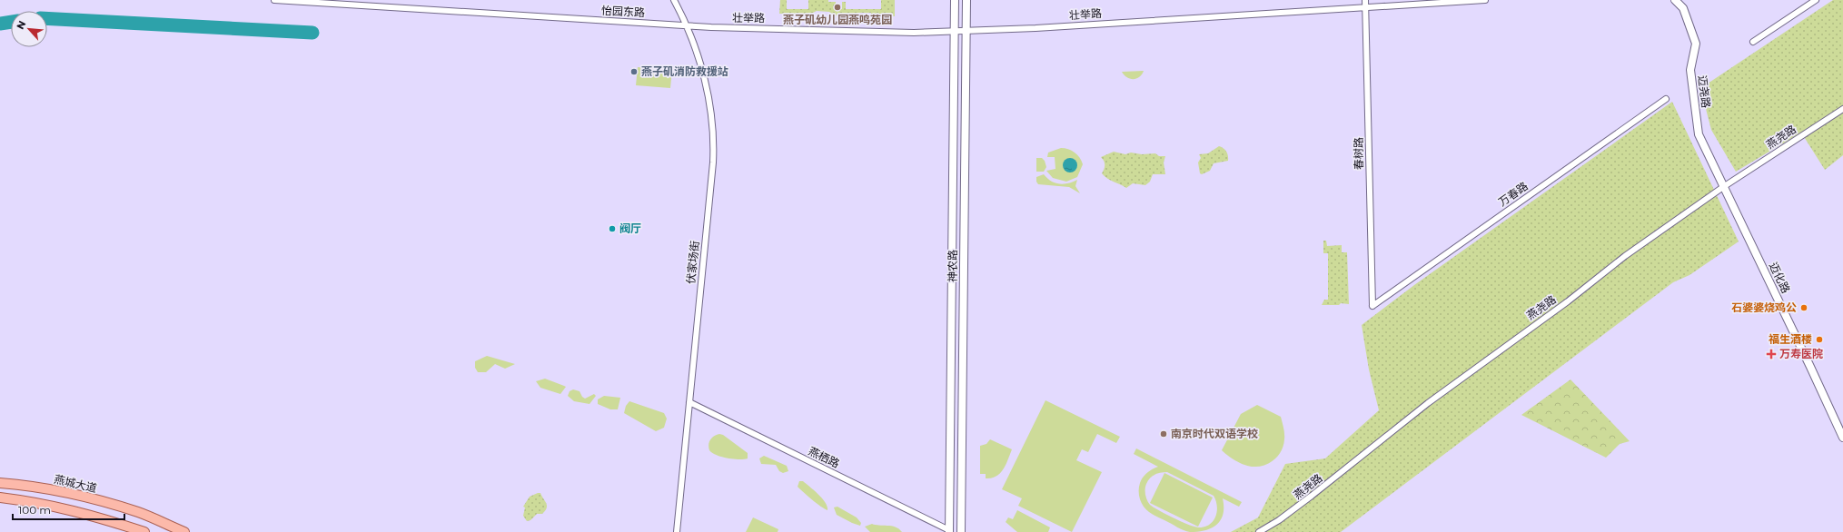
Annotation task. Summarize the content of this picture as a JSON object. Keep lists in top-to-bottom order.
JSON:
{
  "streets": {
    "main road": ["燕城大道"],
    "street": [
      "怡园东路",
      "壮举路",
      "迈尧路",
      "燕尧路",
      "春树路",
      "万春路",
      "伏家场街",
      "神农路",
      "迈化路",
      "燕栖路"
    ]
  },
  "crossings": [
    ["怡园东路", "壮举路"],
    ["怡园东路", "伏家场街"],
    ["壮举路", "春树路"],
    ["壮举路", "伏家场街"],
    ["壮举路", "神农路"],
    ["迈尧路", "燕尧路"],
    ["迈尧路", "迈化路"],
    ["燕尧路", "迈化路"],
    ["春树路", "万春路"],
    ["伏家场街", "燕栖路"],
    ["神农路", "燕栖路"]
  ],
  "places": {
    "other": [
      "燕子矶幼儿园燕鸣苑园",
      "燕子矶消防救援站",
      "阀厅",
      "石婆婆烧鸡公",
      "福生酒楼",
      "南京时代双语学校"
    ],
    "health": ["万寿医院"]
  },
  "scale_bar": "100 m",
  "north": "top left"
}
